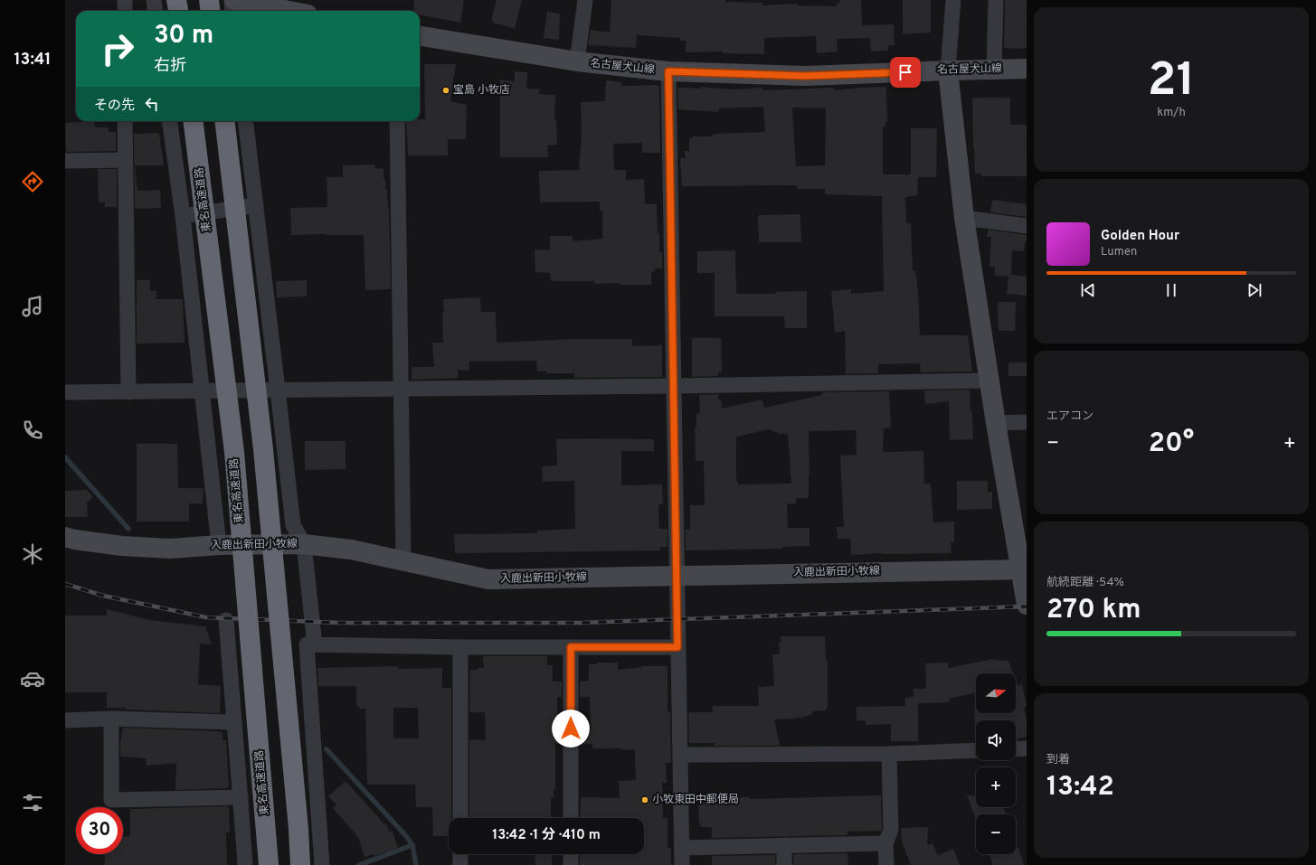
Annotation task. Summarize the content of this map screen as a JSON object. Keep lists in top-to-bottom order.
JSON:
{
  "streets": {
    "highway": ["東名高速道路"],
    "main road": ["名古屋犬山線", "入鹿出新田小牧線"]
  },
  "places": ["宝島 小牧店", "小牧東田中郵便局"],
  "north": "right",
  "page": {
    "tabs": "13:41",
    "tile": [
      ["21", "km/h"],
      "エアコン",
      ["航続距離 · 54%", "270 km"],
      ["到着", "13:42"]
    ],
    "turn": ["30 m", "右折"],
    "then": "その先",
    "song": ["Golden Hour", "Lumen"],
    "heat": ["−", "20°", "+"],
    "map_buttons": ["+", "−"],
    "limit": "30",
    "trip": "13:42 · 1 分 · 410 m"
  }
}
